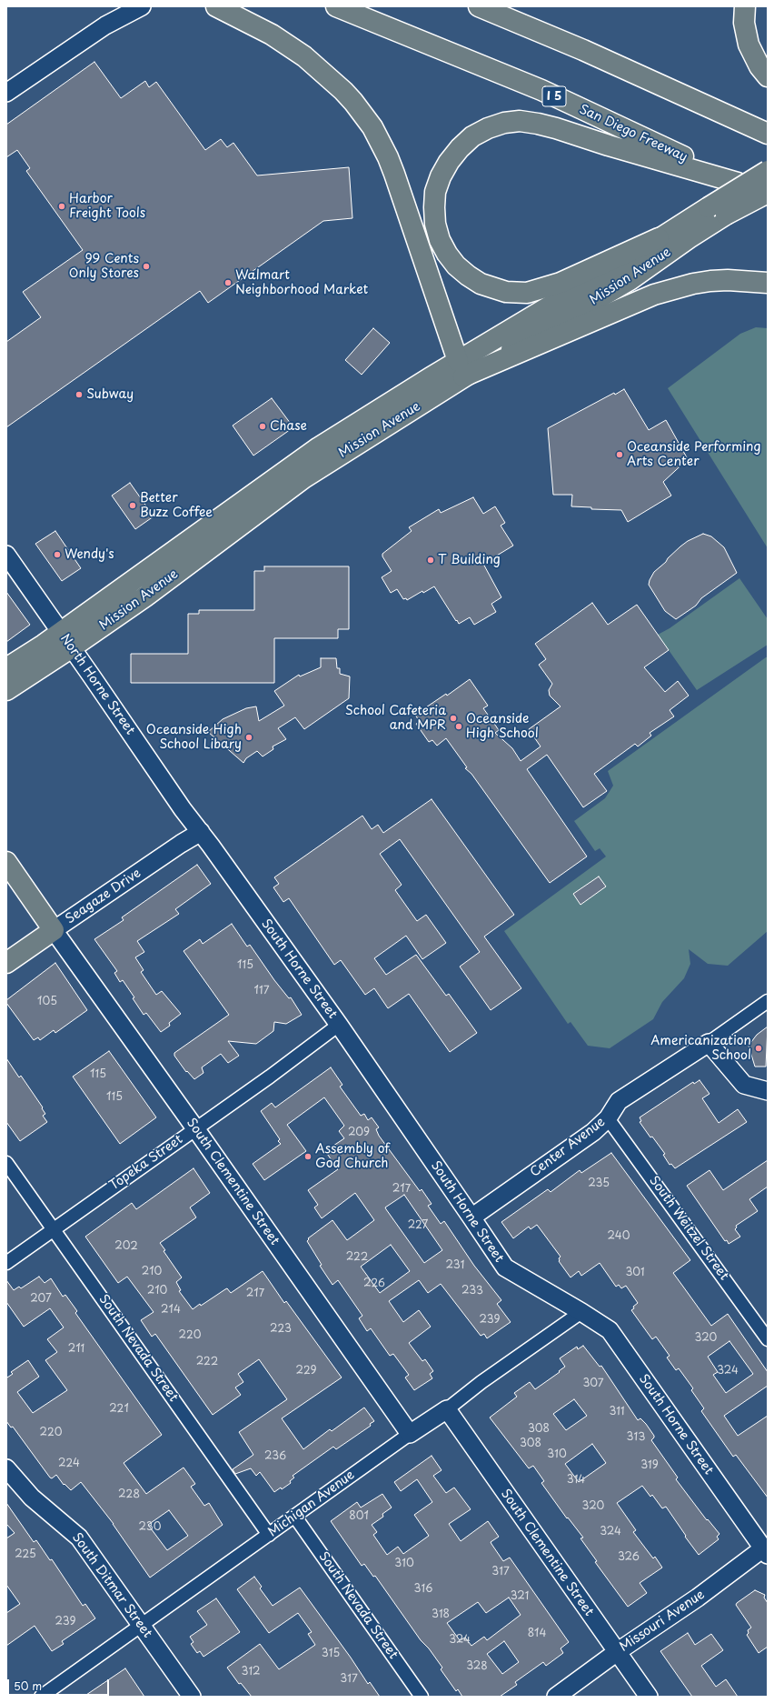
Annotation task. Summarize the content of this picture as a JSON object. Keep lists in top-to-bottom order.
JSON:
{
  "streets": {
    "main road": ["I 5", "San Diego Freeway", "Mission Avenue"],
    "street": [
      "North Horne Street",
      "Seagaze Drive",
      "South Horne Street",
      "Center Avenue",
      "Topeka Street",
      "South Clementine Street",
      "South Weitzel Street",
      "South Nevada Street",
      "Michigan Avenue",
      "South Ditmar Street",
      "Missouri Avenue"
    ]
  },
  "crossings": [
    ["Mission Avenue", "North Horne Street"],
    ["North Horne Street", "Seagaze Drive"],
    ["North Horne Street", "South Horne Street"],
    ["Seagaze Drive", "South Horne Street"],
    ["Seagaze Drive", "South Clementine Street"],
    ["South Horne Street", "Center Avenue"],
    ["South Horne Street", "Topeka Street"],
    ["South Horne Street", "Michigan Avenue"],
    ["South Horne Street", "Missouri Avenue"],
    ["Center Avenue", "South Weitzel Street"],
    ["Topeka Street", "South Clementine Street"],
    ["Topeka Street", "South Nevada Street"],
    ["South Clementine Street", "Michigan Avenue"],
    ["South Clementine Street", "Missouri Avenue"],
    ["South Nevada Street", "Michigan Avenue"],
    ["Michigan Avenue", "South Ditmar Street"]
  ],
  "places": [
    "Harbor Freight Tools",
    "99 Cents Only Stores",
    "Walmart Neighborhood Market",
    "Subway",
    "Chase",
    "Oceanside Performing Arts Center",
    "Better Buzz Coffee",
    "Wendy's",
    "T Building",
    "School Cafeteria and MPR",
    "Oceanside High School",
    "Oceanside High School Libary",
    "Americanization School",
    "Assembly of God Church"
  ],
  "house_numbers": [
    "115",
    "117",
    "105",
    "115",
    "115",
    "209",
    "235",
    "217",
    "227",
    "240",
    "202",
    "222",
    "231",
    "210",
    "301",
    "226",
    "210",
    "233",
    "217",
    "207",
    "214",
    "239",
    "223",
    "220",
    "320",
    "211",
    "222",
    "229",
    "324",
    "307",
    "221",
    "311",
    "308",
    "220",
    "313",
    "308",
    "310",
    "236",
    "224",
    "319",
    "314",
    "228",
    "320",
    "801",
    "230",
    "324",
    "225",
    "326",
    "310",
    "317",
    "316",
    "321",
    "318",
    "239",
    "814",
    "324",
    "315",
    "328",
    "312",
    "317"
  ],
  "scale_bar": "50 m"
}
